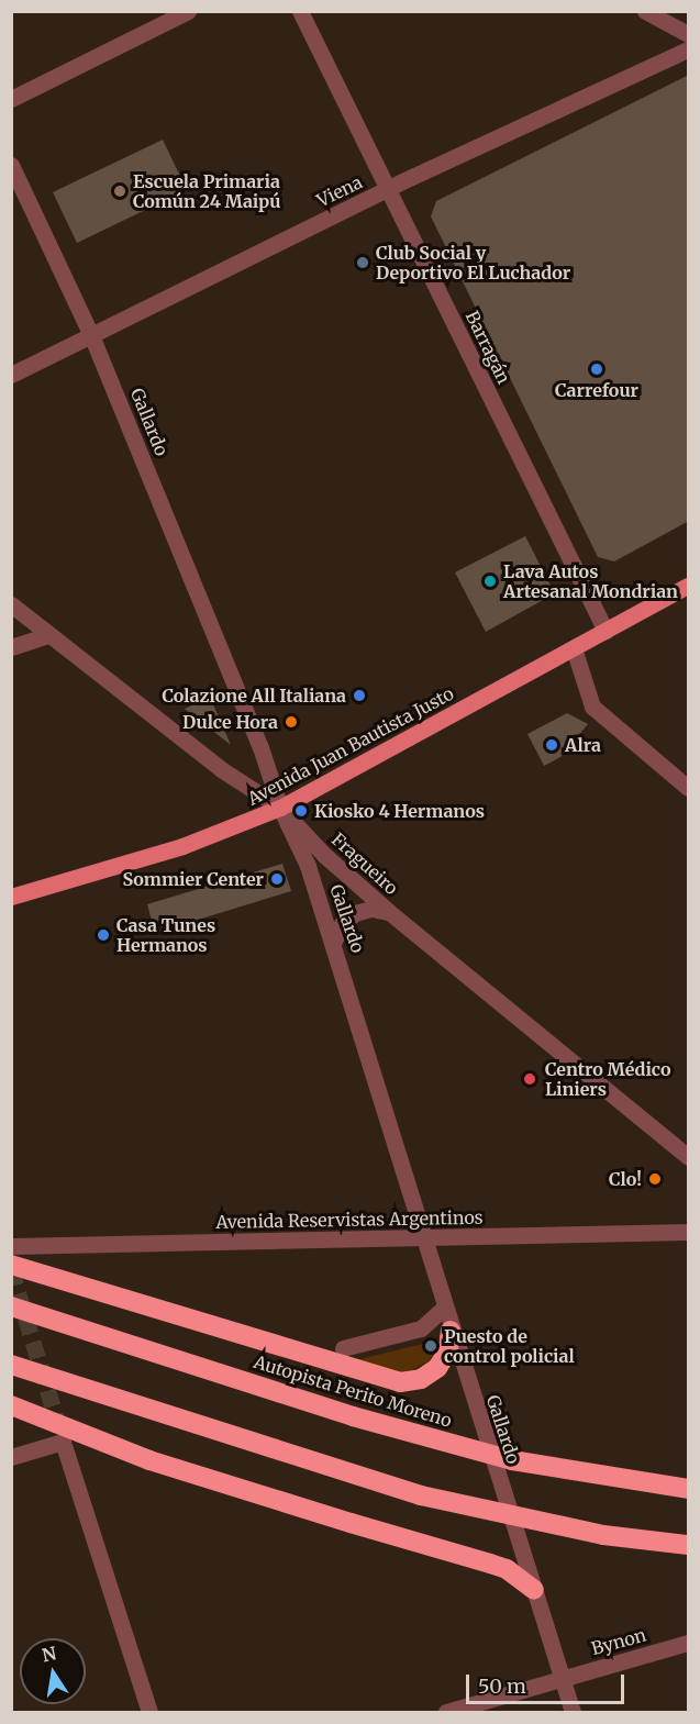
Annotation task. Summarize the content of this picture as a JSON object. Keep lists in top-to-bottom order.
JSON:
{
  "streets": {
    "highway": ["Autopista Perito Moreno"],
    "main road": ["Avenida Juan Bautista Justo"],
    "street": [
      "Viena",
      "Barragán",
      "Gallardo",
      "Fragueiro",
      "Avenida Reservistas Argentinos",
      "Bynon"
    ]
  },
  "crossings": [
    ["Viena", "Barragán"],
    ["Viena", "Gallardo"],
    ["Barragán", "Avenida Juan Bautista Justo"],
    ["Gallardo", "Avenida Juan Bautista Justo"],
    ["Gallardo", "Fragueiro"],
    ["Gallardo", "Avenida Reservistas Argentinos"],
    ["Gallardo", "Bynon"],
    ["Avenida Juan Bautista Justo", "Fragueiro"]
  ],
  "places": [
    "Escuela Primaria Común 24 Maipú",
    "Club Social y Deportivo El Luchador",
    "Carrefour",
    "Lava Autos Artesanal Mondrian",
    "Colazione All Italiana",
    "Dulce Hora",
    "Alra",
    "Kiosko 4 Hermanos",
    "Sommier Center",
    "Casa Tunes Hermanos",
    "Centro Médico Liniers",
    "Clo!",
    "Puesto de control policial"
  ],
  "scale_bar": "50 m",
  "north": "top"
}
